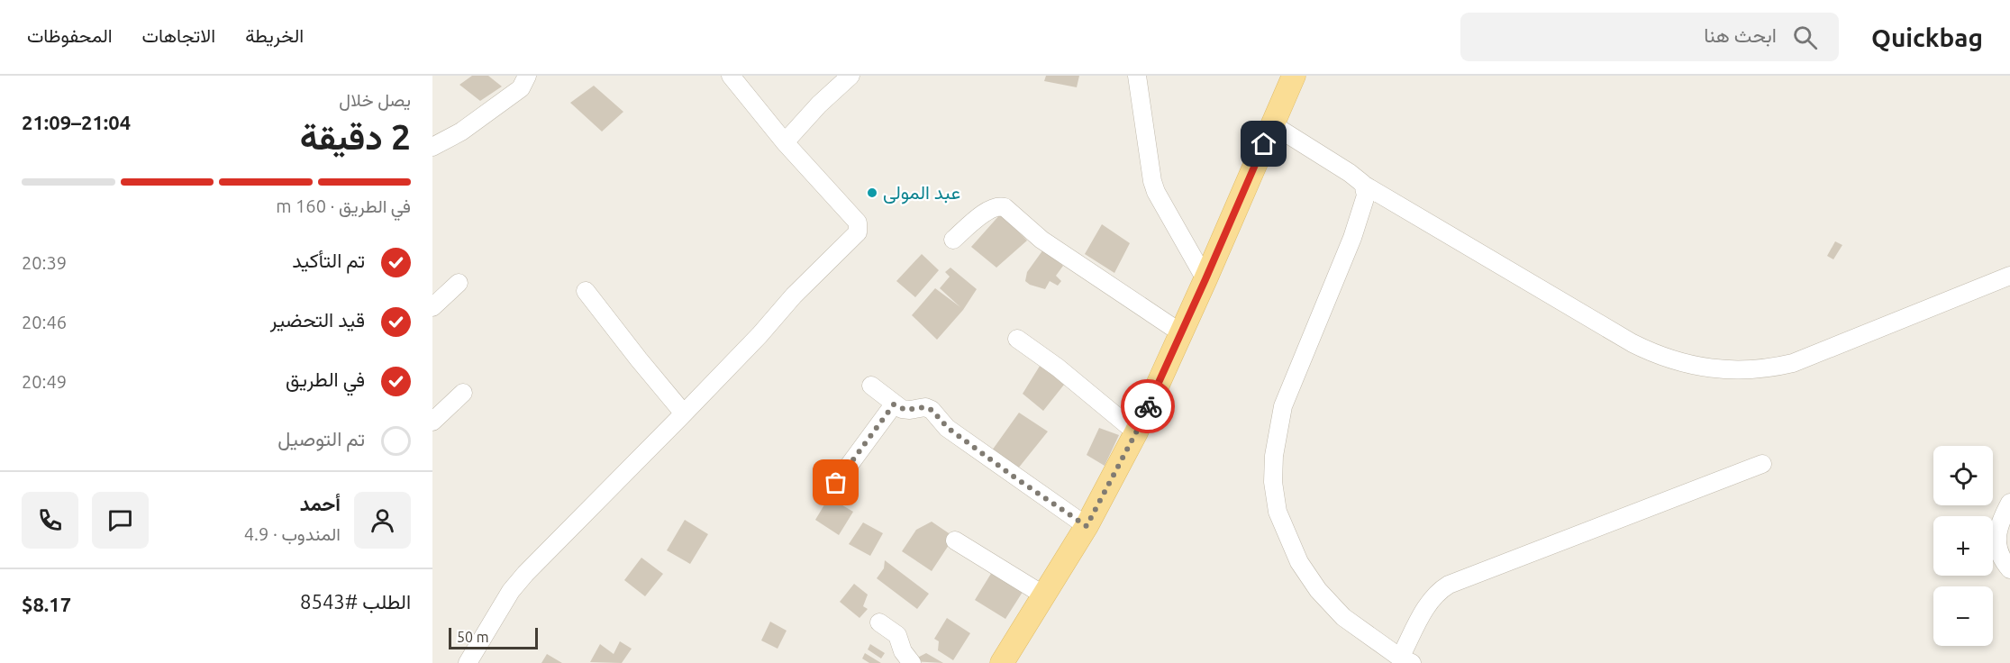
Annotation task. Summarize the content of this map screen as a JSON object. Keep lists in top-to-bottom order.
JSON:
{
  "places": ["عبد المولى"],
  "scale_bar": "50 m",
  "page": {
    "header": "Quickbag",
    "search": "ابحث هنا",
    "nav": ["الخريطة", "الاتجاهات", "المحفوظات"],
    "heading": ["2 دقيقة", "يصل خلال", "21:04–21:09"],
    "panel": [
      "أحمد",
      "المندوب · 4.9",
      "الطلب #8543",
      "$8.17"
    ],
    "bar": "في الطريق · 160 m",
    "list": [
      ["تم التأكيد", "20:39"],
      ["قيد التحضير", "20:46"],
      ["في الطريق", "20:49"],
      "تم التوصيل"
    ],
    "map_buttons": ["+", "−"],
    "scale": "50 m"
  }
}
